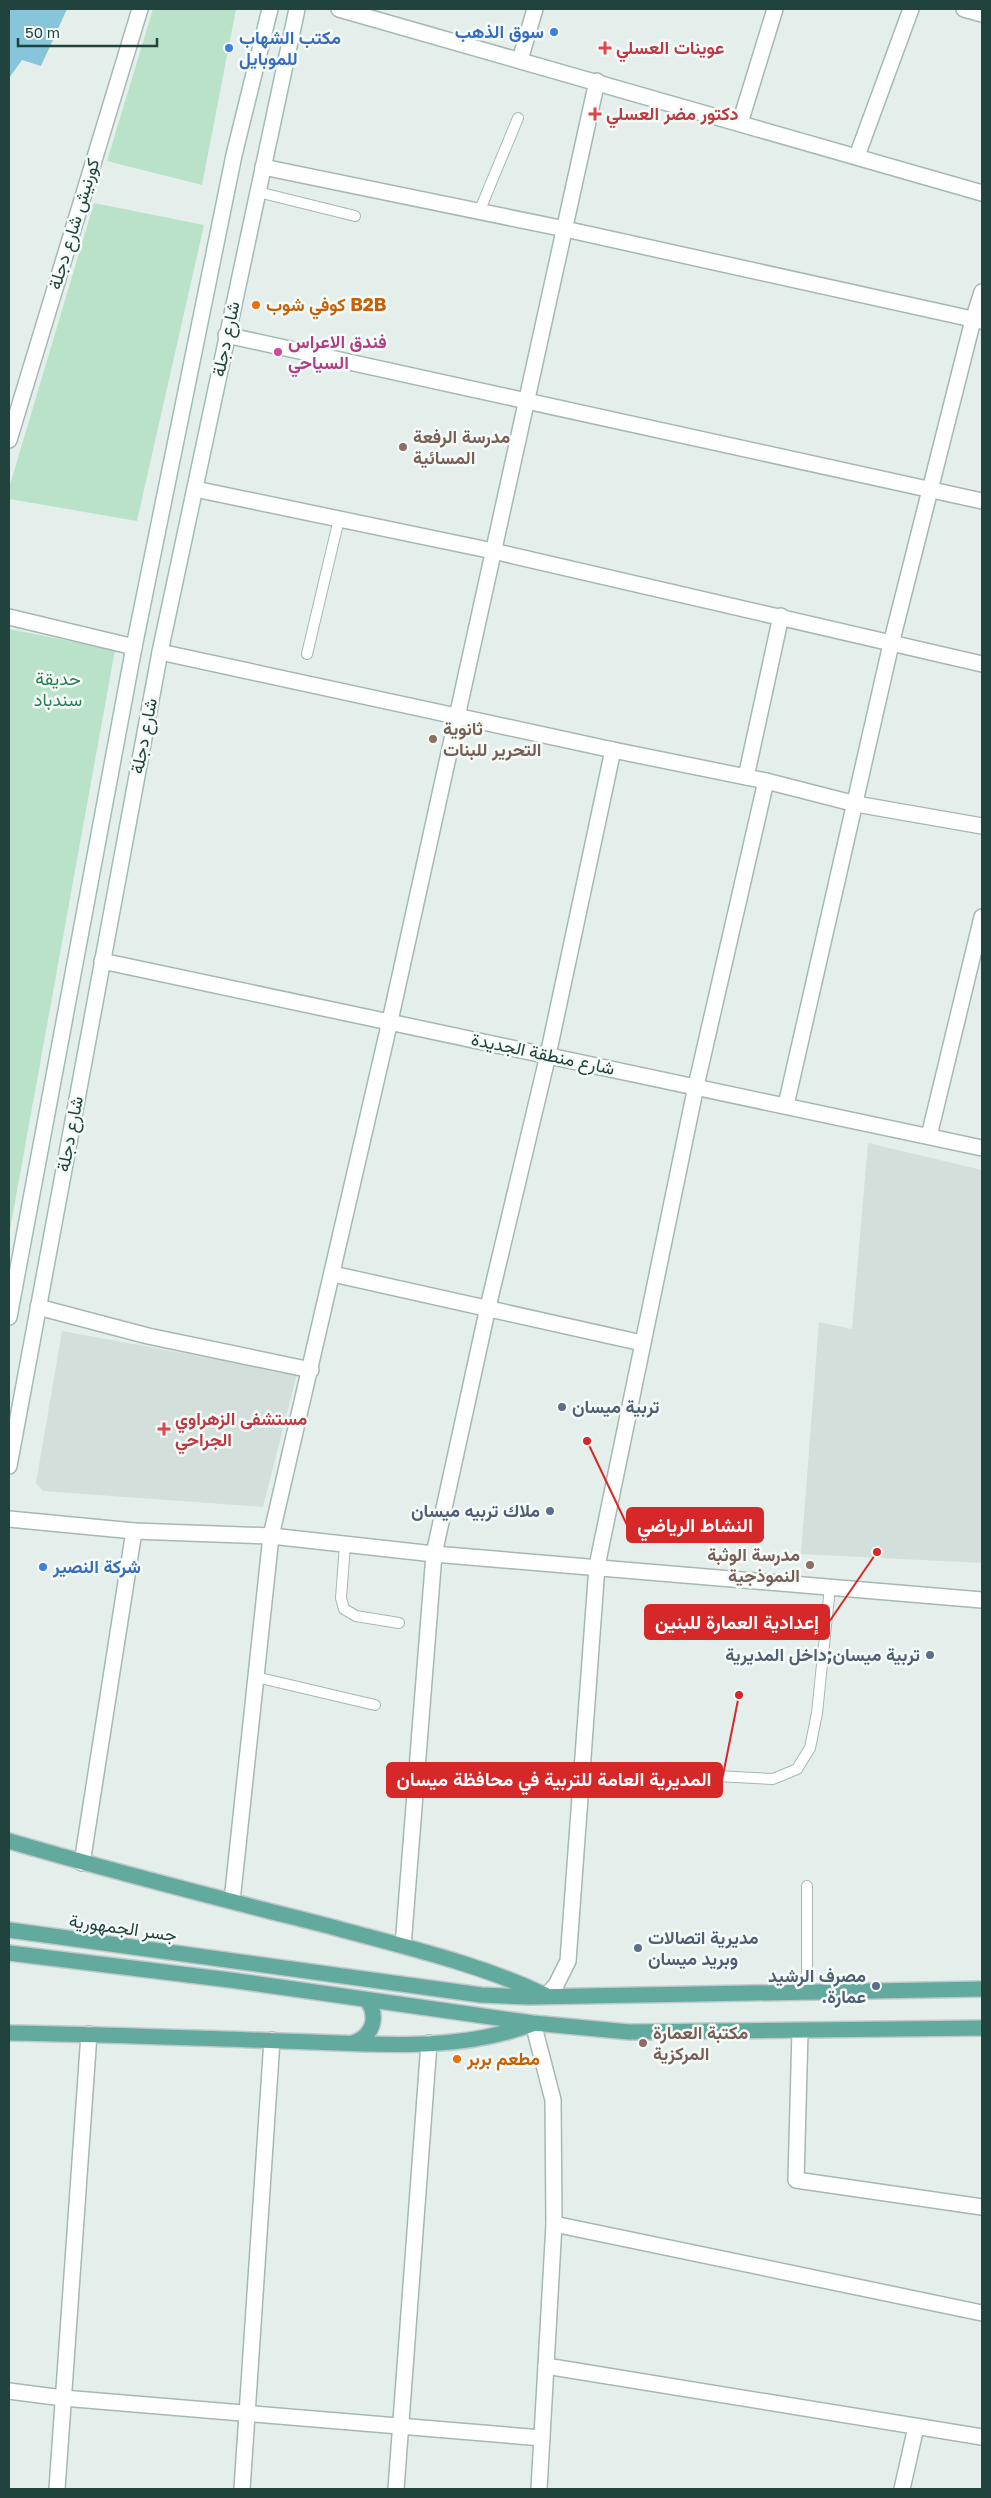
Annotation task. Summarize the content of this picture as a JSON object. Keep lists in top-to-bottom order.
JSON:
{
  "streets": {
    "main road": ["جسر الجمهورية"],
    "street": ["كورنيش شارع دجلة", "شارع دجلة", "شارع منطقة الجديدة"]
  },
  "crossings": [
    ["شارع دجلة", "شارع منطقة الجديدة"]
  ],
  "parks": ["حديقة سندباد"],
  "places": {
    "other": [
      "سوق الذهب",
      "مكتب الشهاب للموبايل",
      "كوفي شوب B2B",
      "فندق الاعراس السياحي",
      "مدرسة الرفعة المسائية",
      "ثانوية التحرير للبنات",
      "تربية ميسان",
      "النشاط الرياضي",
      "ملاك تربيه ميسان",
      "إعدادية العمارة للبنين",
      "مدرسة الوثبة النموذجية",
      "شركة النصير",
      "تربية ميسان;داخل المديرية",
      "المديرية العامة للتربية في محافظة ميسان",
      "مديرية اتصالات وبريد ميسان",
      "مصرف الرشيد .عمارة",
      "مكتبة العمارة المركزية",
      "مطعم بربر"
    ],
    "health": ["عوينات العسلي", "دكتور مضر العسلي", "مستشفى الزهراوي الجراحي"]
  },
  "scale_bar": "50 m"
}
